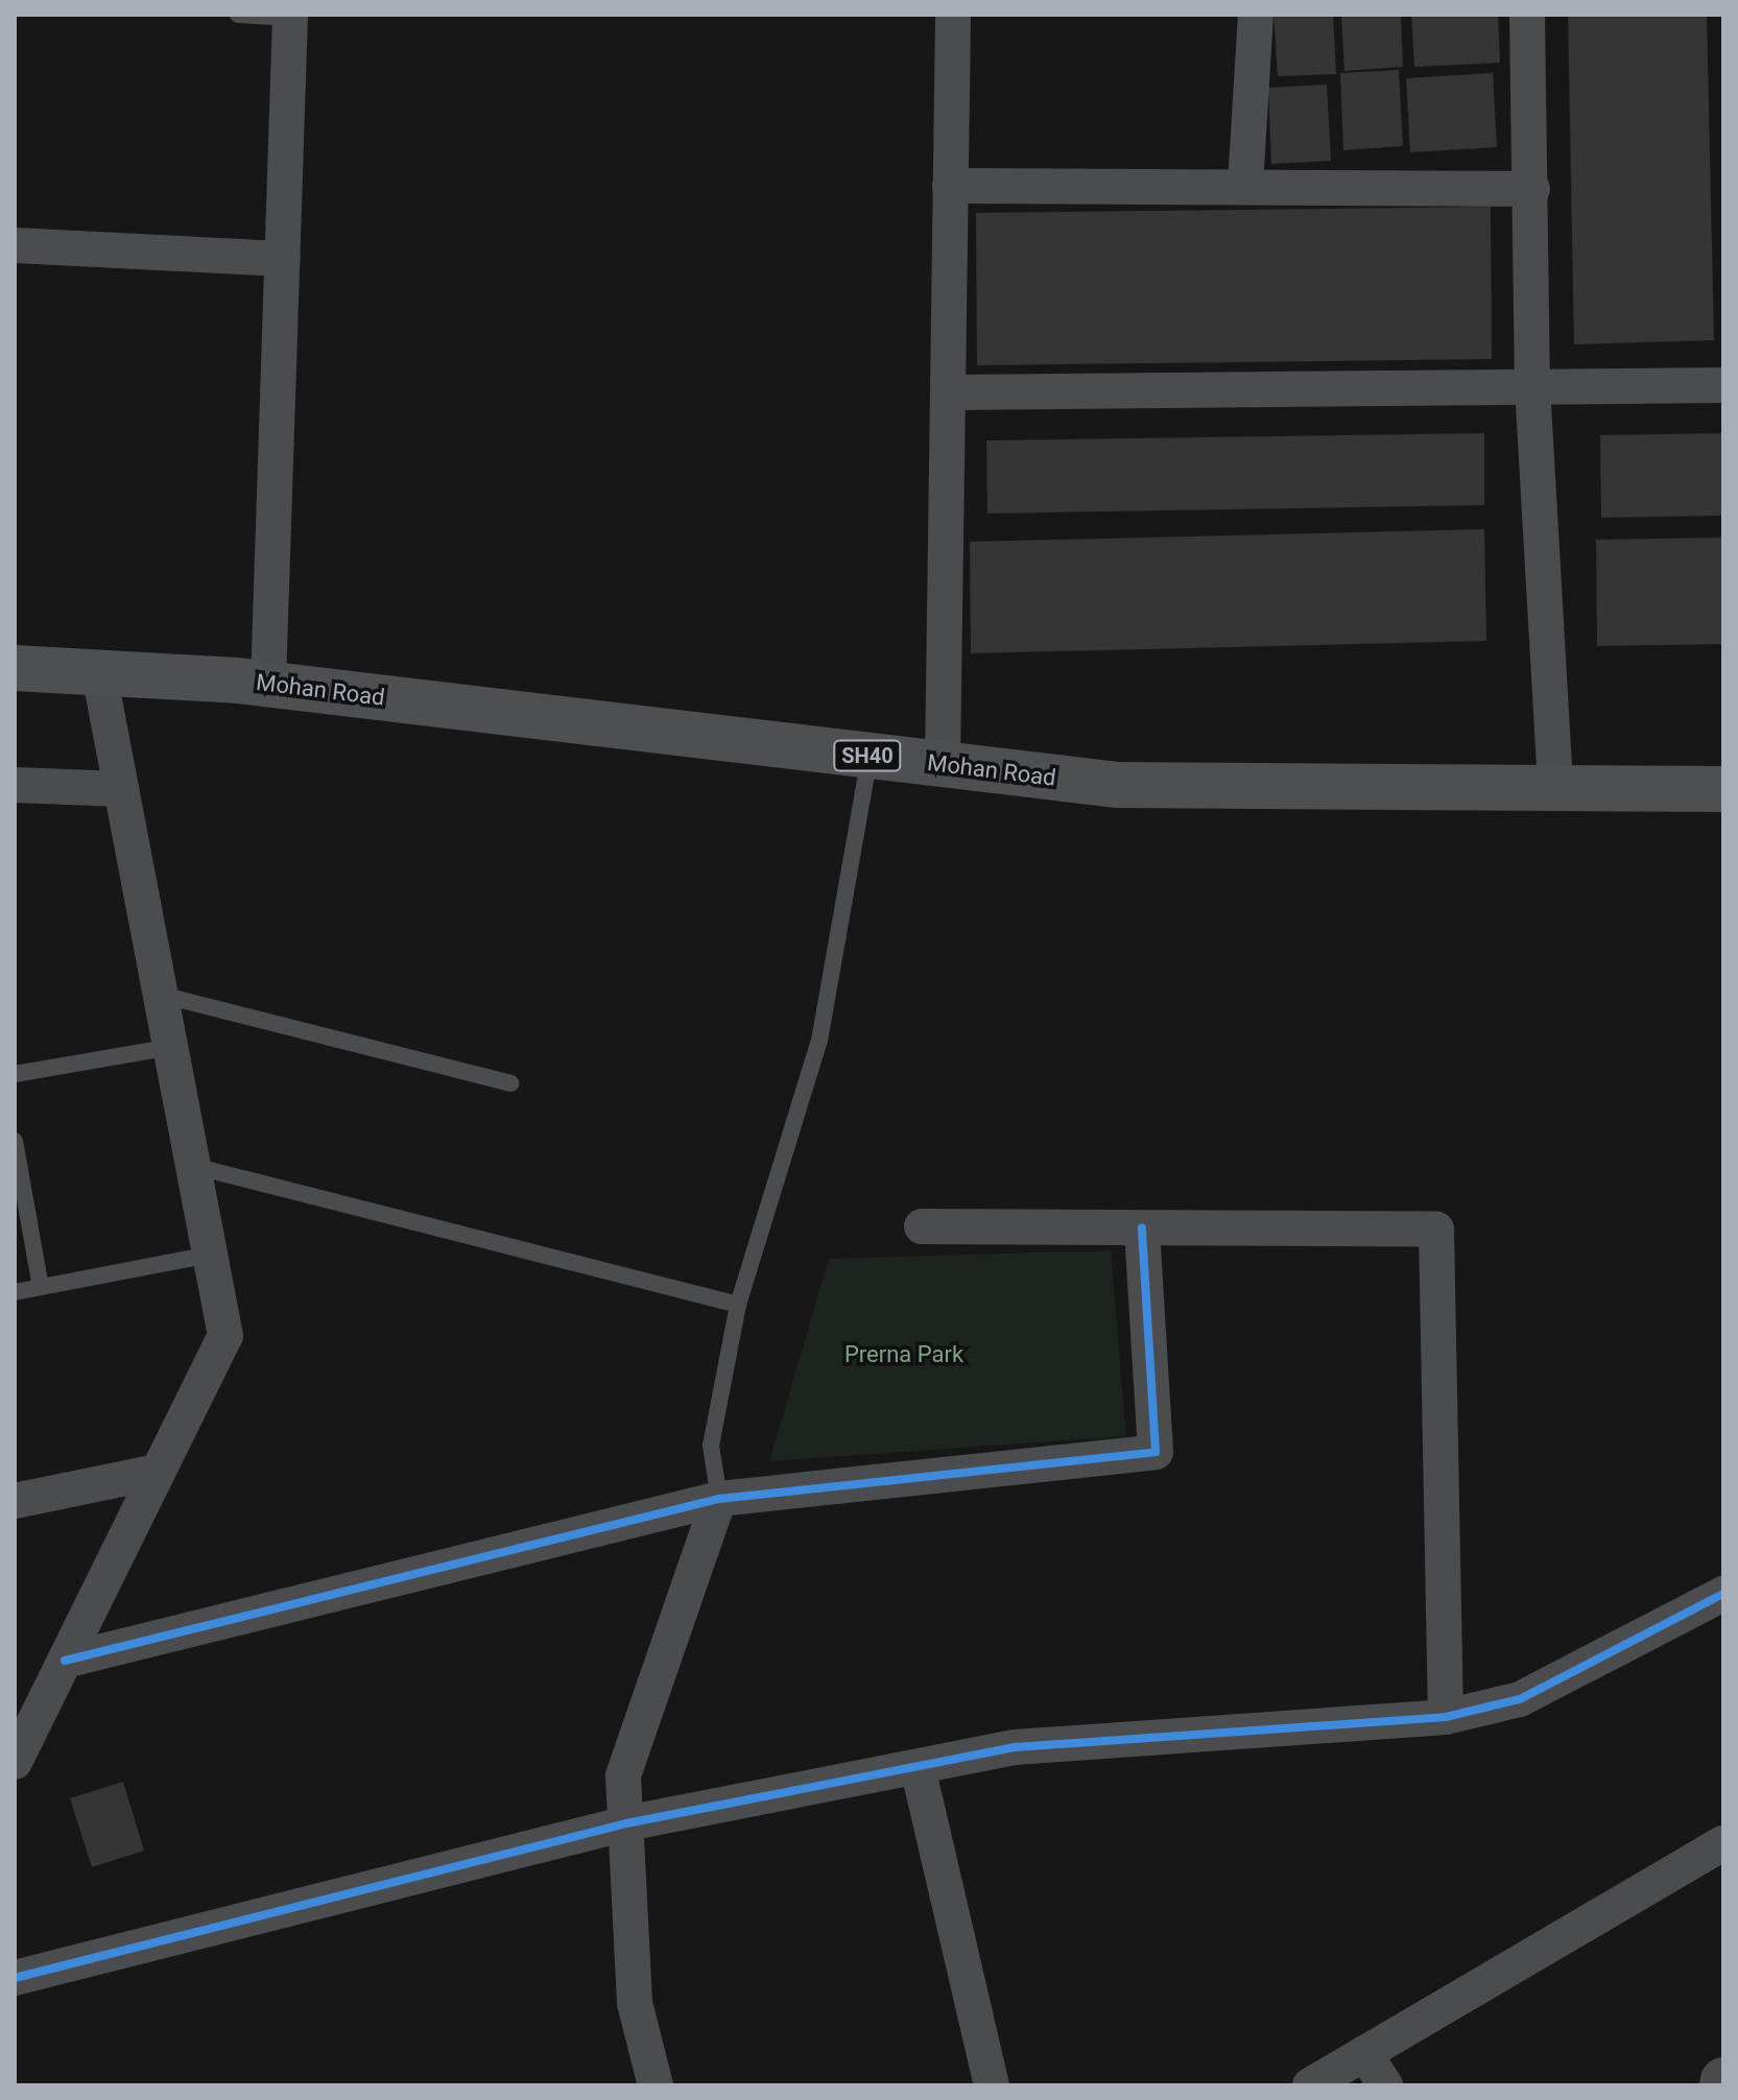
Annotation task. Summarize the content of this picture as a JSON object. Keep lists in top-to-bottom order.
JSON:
{
  "streets": {
    "main road": ["Mohan Road", "SH40"]
  },
  "parks": ["Prerna Park"]
}
